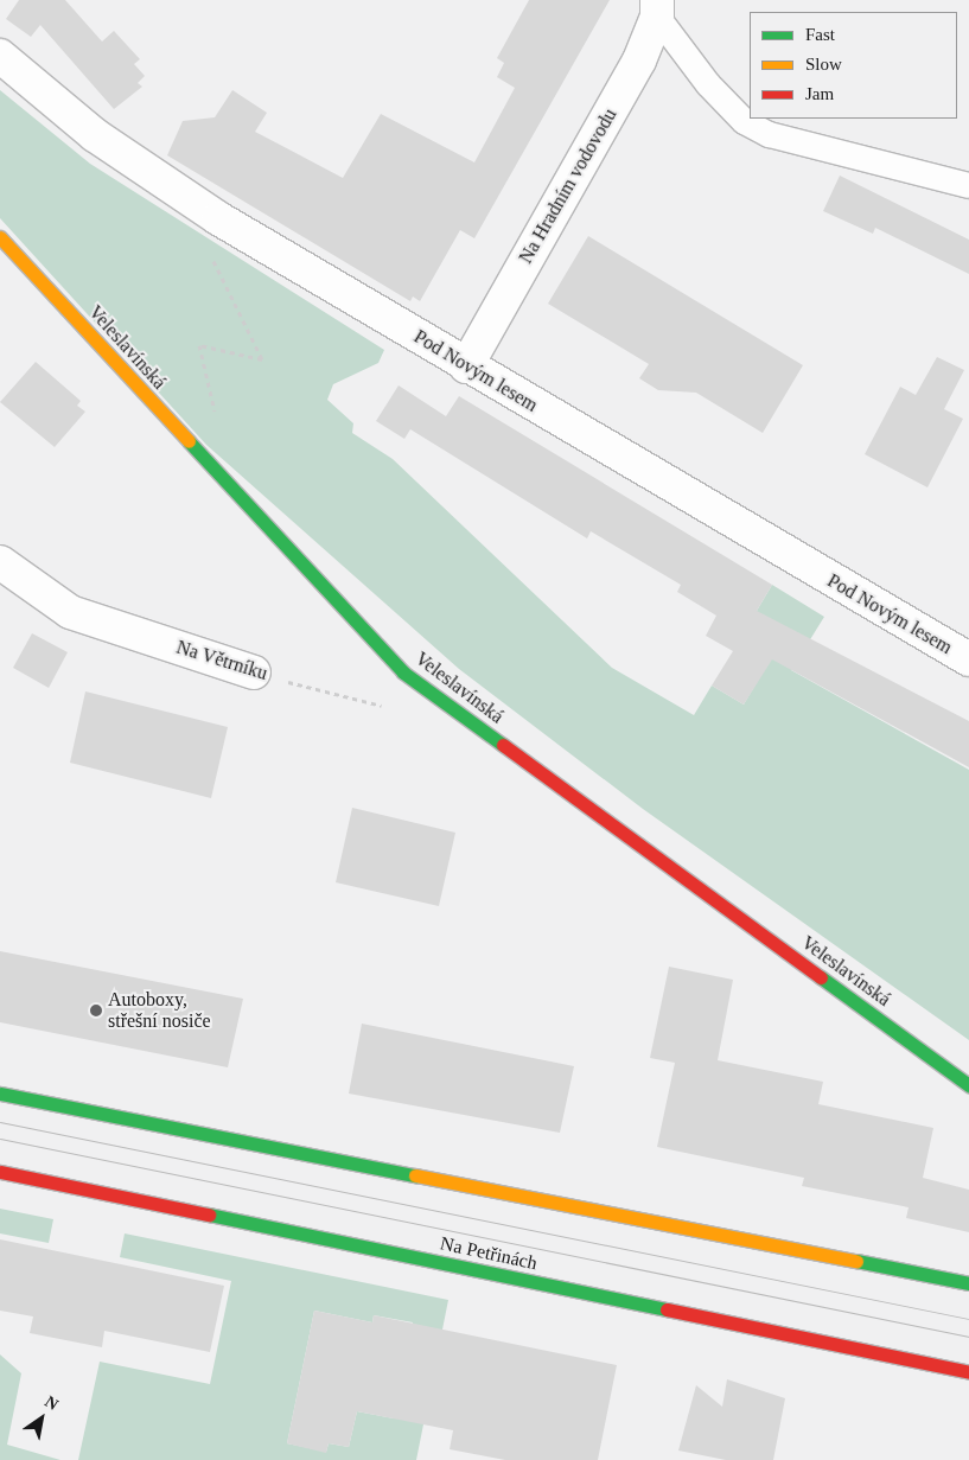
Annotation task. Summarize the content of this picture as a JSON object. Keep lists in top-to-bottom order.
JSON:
{
  "streets": {
    "street": [
      "Na Hradním vodovodu",
      "Veleslavínská",
      "Pod Novým lesem",
      "Na Větrníku",
      "Na Petřinách"
    ]
  },
  "crossings": [
    ["Na Hradním vodovodu", "Pod Novým lesem"]
  ],
  "places": ["Autoboxy, střešní nosiče"],
  "legend": ["Fast", "Slow", "Jam"],
  "north": "top right"
}
